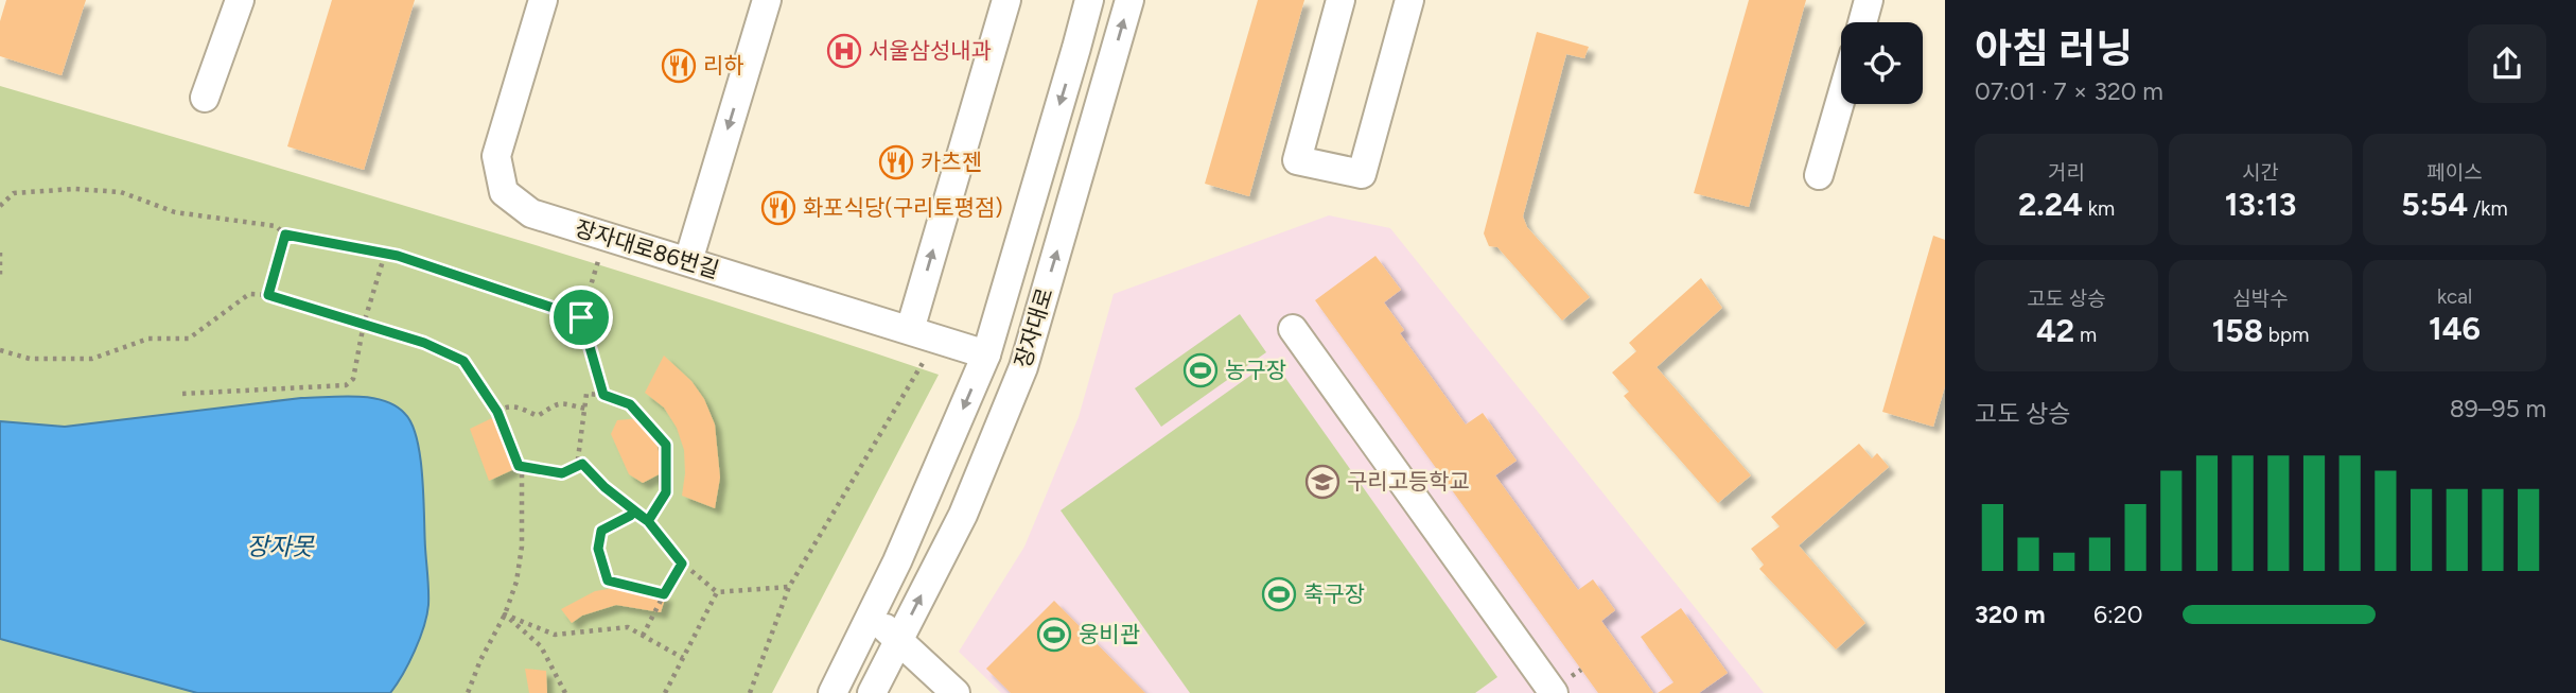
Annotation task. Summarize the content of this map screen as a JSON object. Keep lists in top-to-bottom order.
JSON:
{
  "streets": {
    "street": ["장자대로86번길", "장자대로"]
  },
  "crossings": [
    ["장자대로86번길", "장자대로"]
  ],
  "water": ["장자못"],
  "places": {
    "hospital": ["서울삼성내과"],
    "restaurant": ["리하", "카츠젠", "화포식당(구리토평점)"],
    "sports": ["농구장", "축구장", "웅비관"],
    "school or university": ["구리고등학교"]
  },
  "page": {
    "heading": ["아침 러닝", "07:01 · 7 × 320 m"],
    "stats": [
      ["거리", "2.24 km"],
      ["시간", "13:13"],
      ["페이스", "5:54 /km"],
      ["고도 상승", "42 m"],
      ["심박수", "158 bpm"],
      ["kcal", "146"]
    ],
    "chart": ["고도 상승", "89–95 m"],
    "list": [
      {
        "name": "320 m",
        "note": "6:20"
      }
    ]
  }
}
